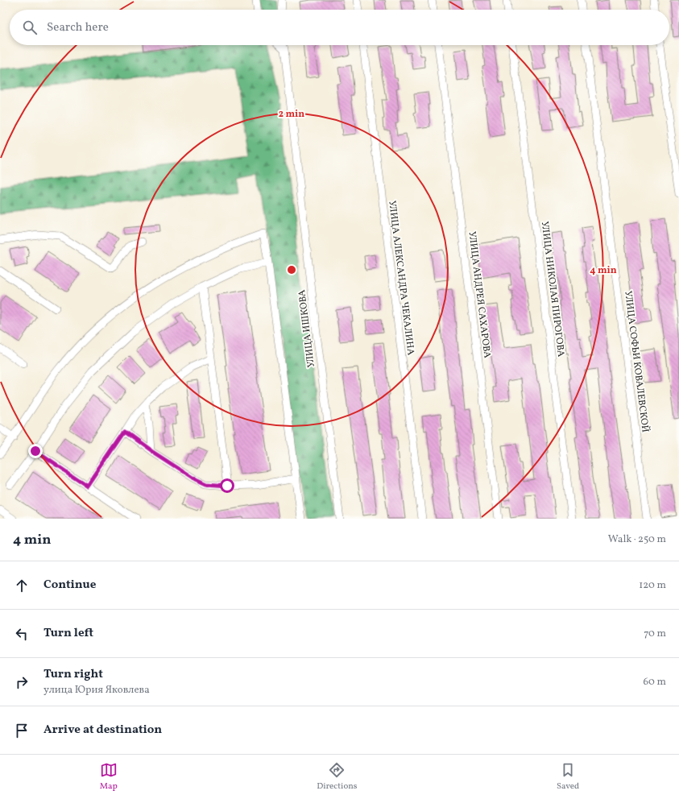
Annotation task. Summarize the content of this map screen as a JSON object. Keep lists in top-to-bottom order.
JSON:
{
  "streets": {
    "street": [
      "УЛИЦА АЛЕКСАНДРА ЧЕКАЛИНА",
      "УЛИЦА НИКОЛАЯ ПИРОГОВА",
      "УЛИЦА АНДРЕЯ САХАРОВА",
      "УЛИЦА ИШКОВА",
      "УЛИЦА СОФЬИ КОВАЛЕВСКОЙ"
    ]
  },
  "page": {
    "search": "Search here",
    "heading": ["4 min", "Walk · 250 m"],
    "list": [
      ["Continue", "120 m"],
      ["Turn left", "70 m"],
      ["Turn right", "улица Юрия Яковлева", "60 m"],
      "Arrive at destination"
    ],
    "nav": ["Map", "Directions", "Saved"]
  },
  "rings": ["2 min", "4 min"]
}
